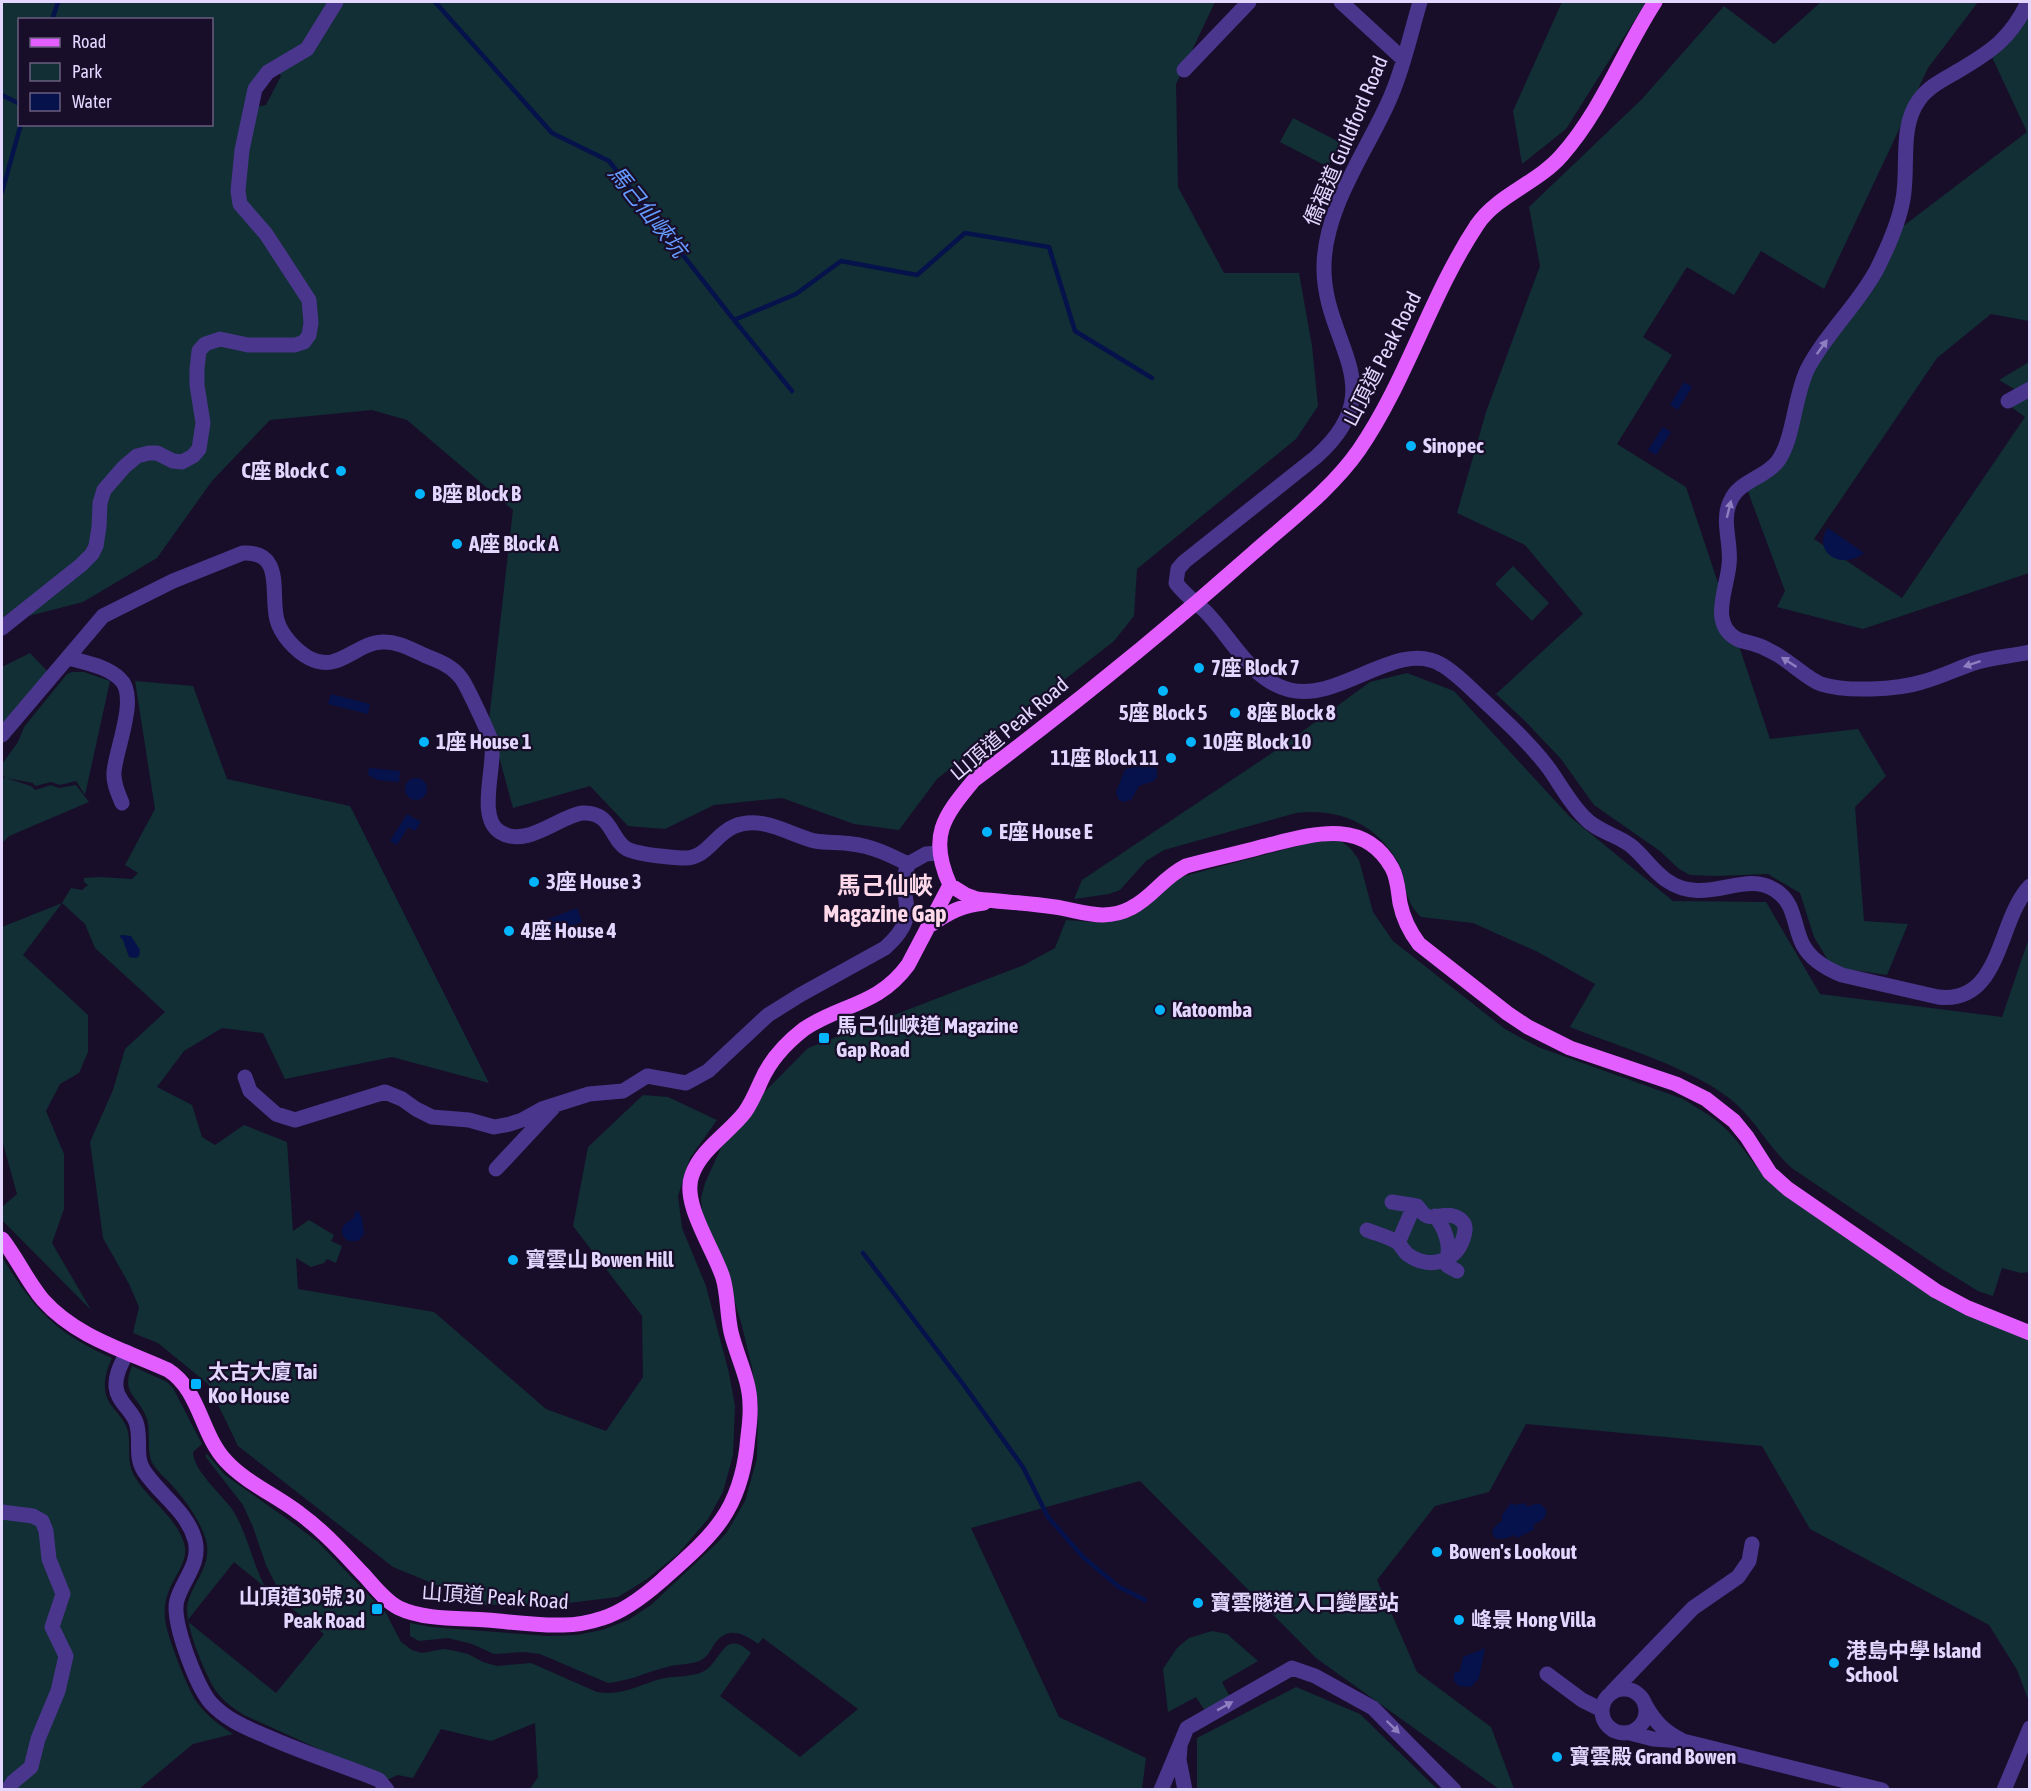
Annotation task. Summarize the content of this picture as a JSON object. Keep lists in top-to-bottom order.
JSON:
{
  "streets": {
    "main road": ["山頂道 Peak Road"],
    "street": ["僑福道 Guildford Road"]
  },
  "crossings": [
    ["僑福道 Guildford Road", "山頂道 Peak Road"]
  ],
  "districts": ["馬己仙峽 Magazine Gap"],
  "water": ["馬己仙峽坑"],
  "places": {
    "other": [
      "Sinopec",
      "C座 Block C",
      "B座 Block B",
      "A座 Block A",
      "7座 Block 7",
      "5座 Block 5",
      "8座 Block 8",
      "1座 House 1",
      "10座 Block 10",
      "11座 Block 11",
      "E座 House E",
      "3座 House 3",
      "4座 House 4",
      "Katoomba",
      "寶雲山 Bowen Hill",
      "Bowen's Lookout",
      "寶雲隧道入口變壓站",
      "峰景 Hong Villa",
      "港島中學 Island School",
      "寶雲殿 Grand Bowen"
    ],
    "transit": ["馬己仙峽道 Magazine Gap Road", "太古大廈 Tai Koo House", "山頂道30號 30 Peak Road"]
  },
  "legend": ["Road", "Park", "Water"]
}
